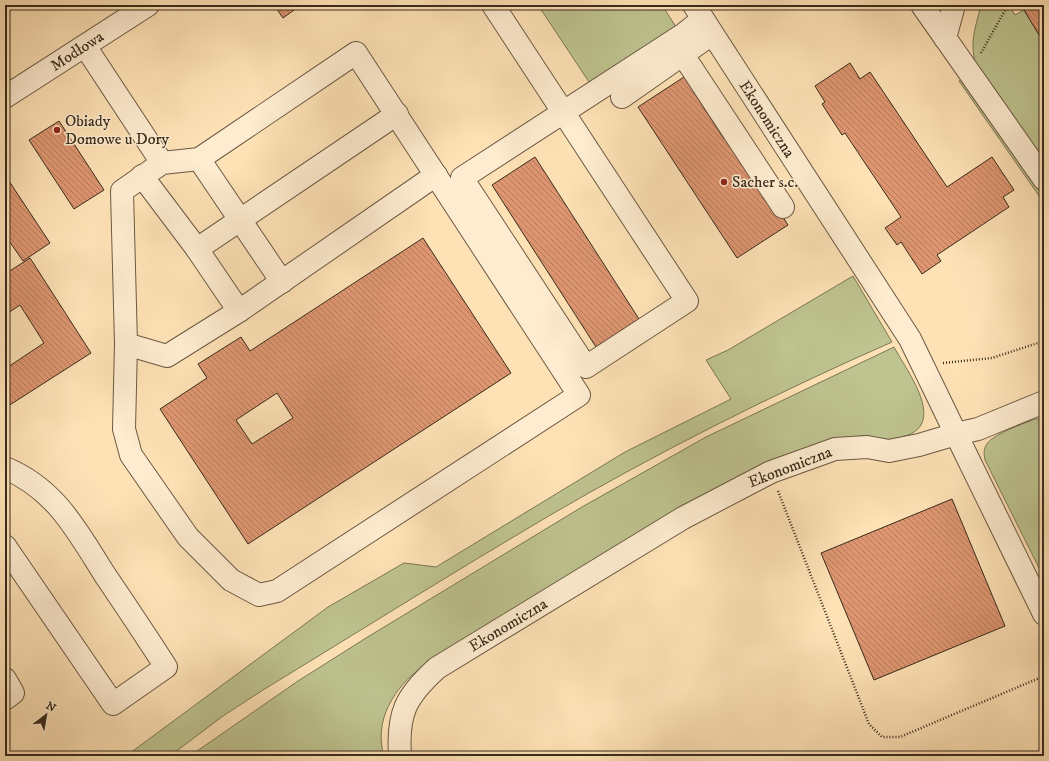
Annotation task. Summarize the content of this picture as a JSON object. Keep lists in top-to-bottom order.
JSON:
{
  "streets": {
    "street": ["Modłowa", "Ekonomiczna"]
  },
  "places": ["Obiady Domowe u Dory", "Sacher s.c."],
  "north": "top right"
}
